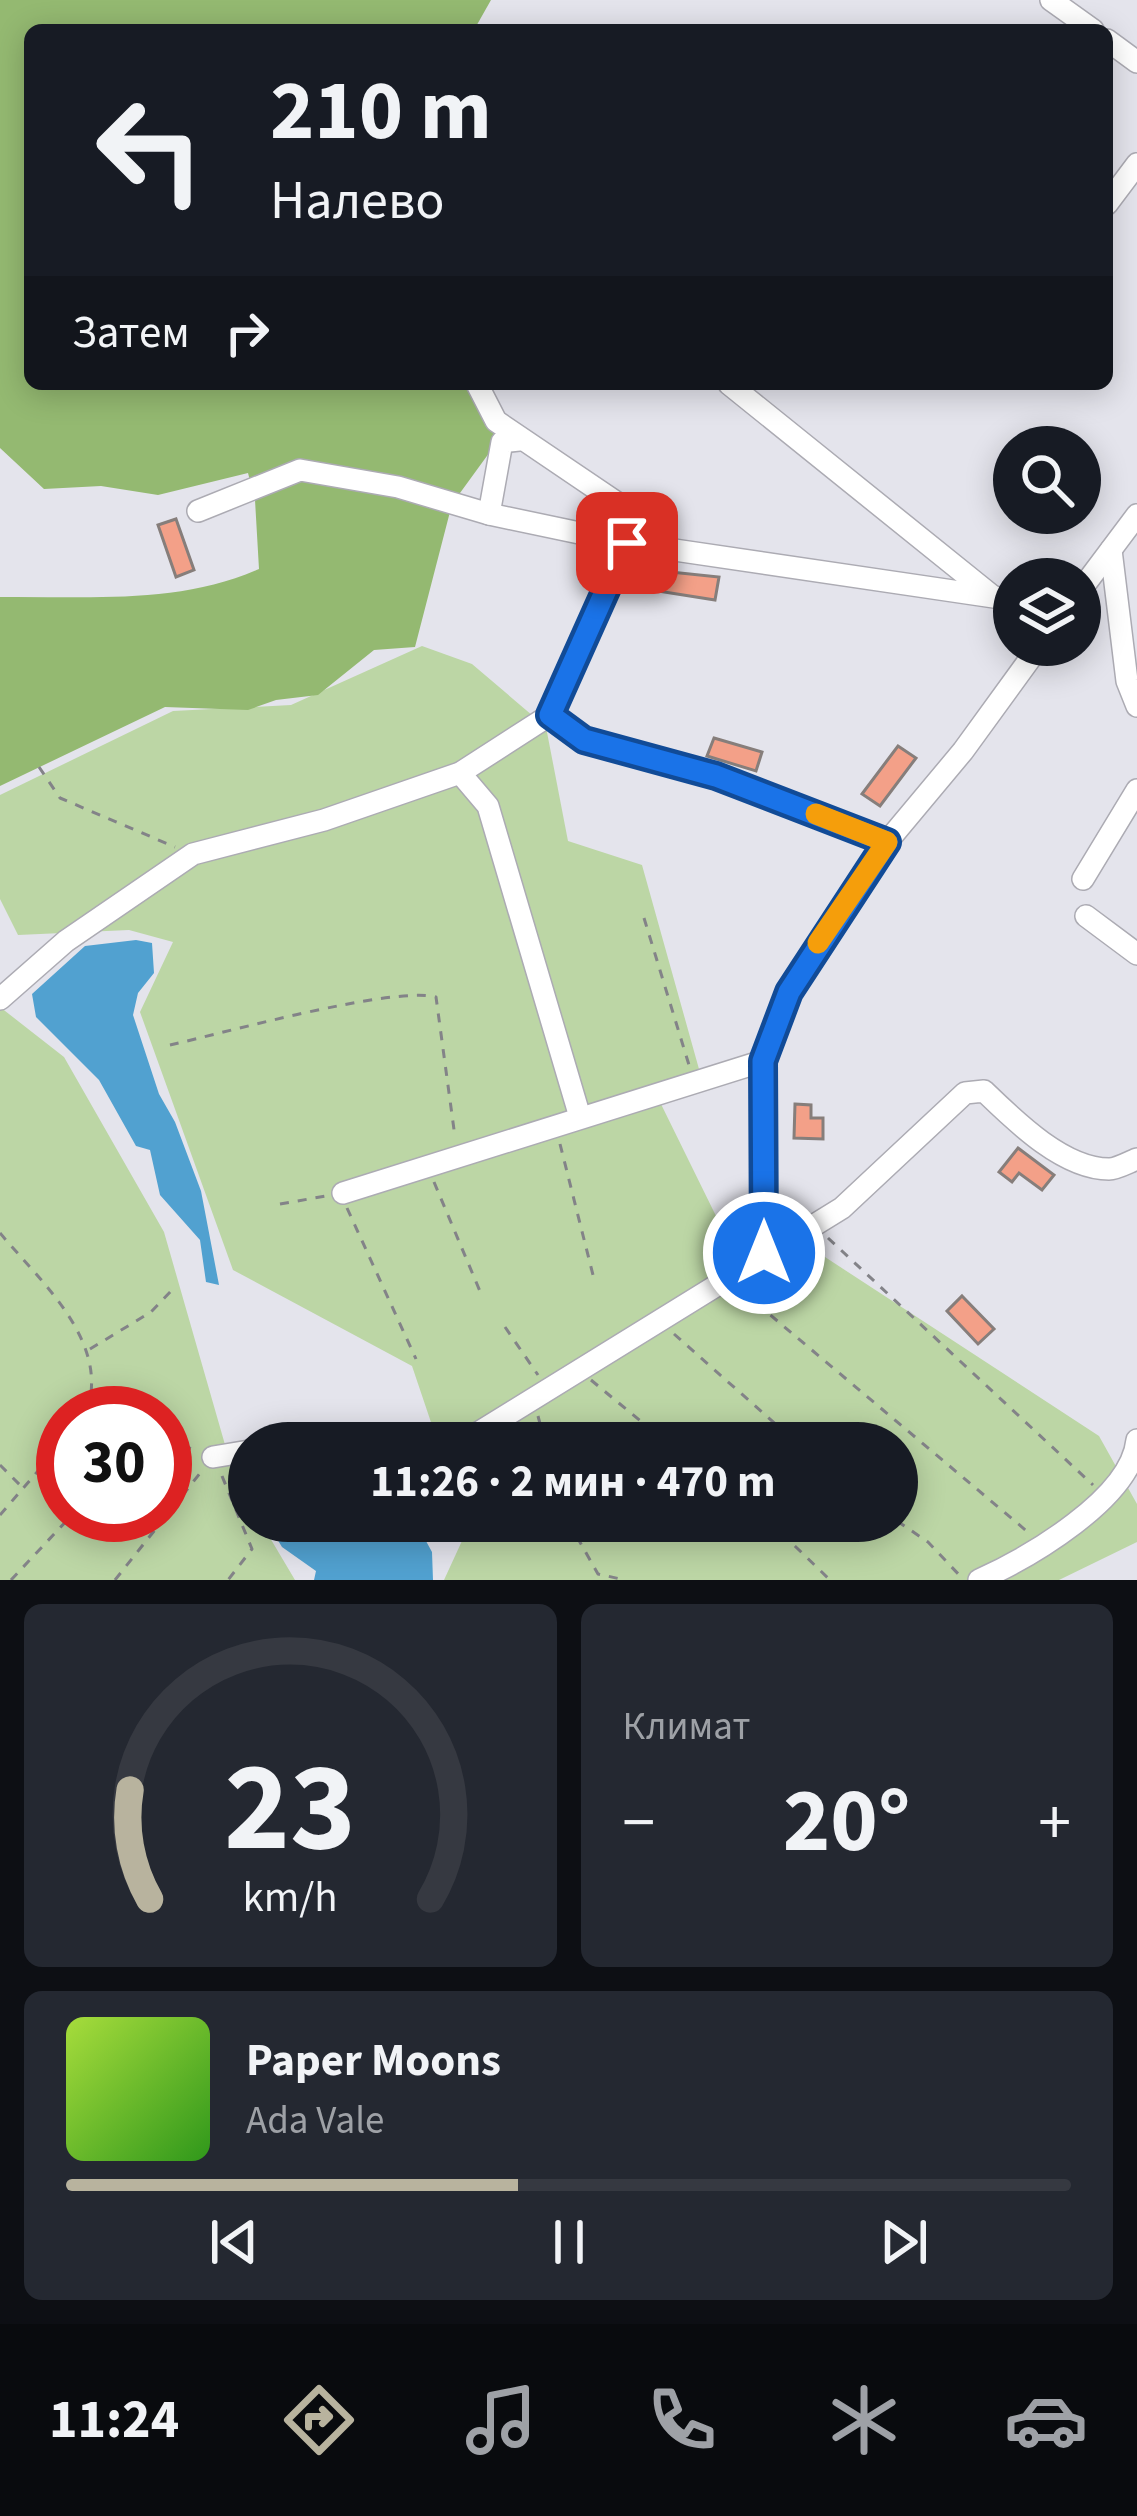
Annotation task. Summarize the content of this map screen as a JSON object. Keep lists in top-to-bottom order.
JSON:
{
  "page": {
    "turn": ["210 m", "Налево"],
    "then": "Затем",
    "limit": "30",
    "trip": "11:26 · 2 мин · 470 m",
    "tile": "Климат",
    "heat": ["−", "20°", "+"],
    "song": ["Paper Moons", "Ada Vale"],
    "tabs": "11:24",
    "gauge": ["23", "km/h"]
  }
}
